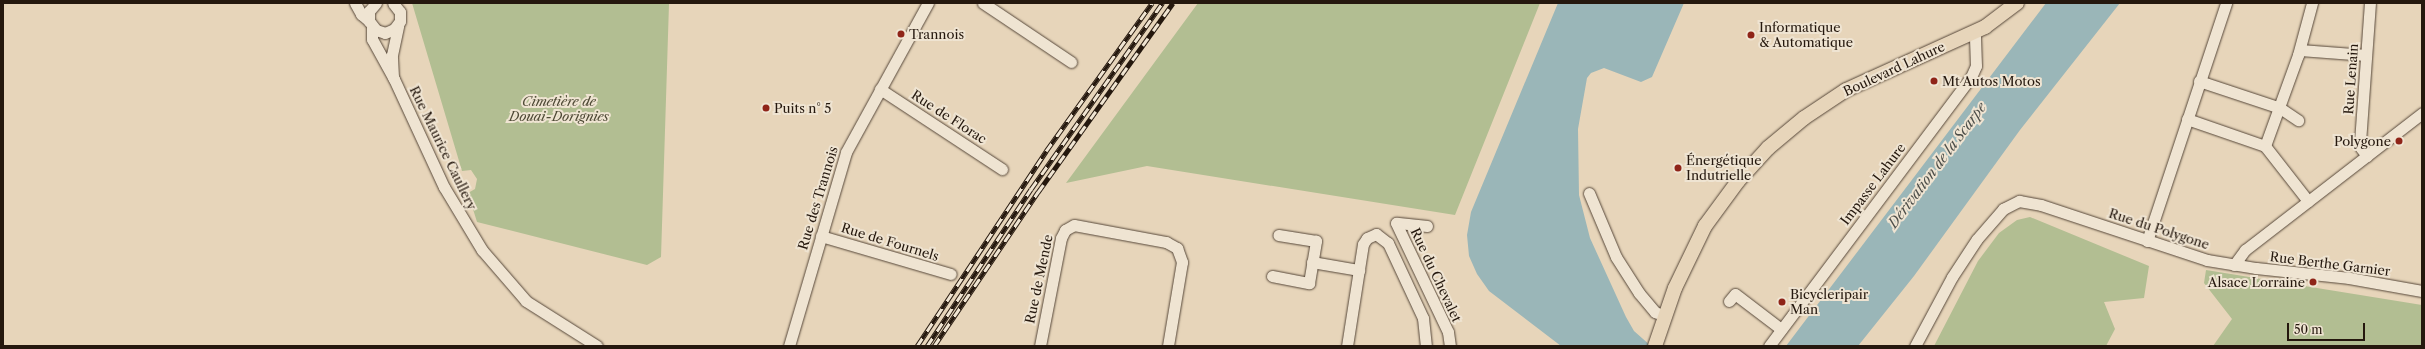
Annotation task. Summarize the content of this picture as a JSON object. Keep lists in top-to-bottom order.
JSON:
{
  "streets": {
    "main road": ["Boulevard Lahure"],
    "street": [
      "Rue Lenain",
      "Rue de Florac",
      "Rue Maurice Caullery",
      "Impasse Lahure",
      "Rue des Trannois",
      "Rue du Polygone",
      "Rue de Fournels",
      "Rue Berthe Garnier",
      "Rue du Chevalet",
      "Rue de Mende"
    ]
  },
  "crossings": [
    ["Boulevard Lahure", "Impasse Lahure"],
    ["Rue de Florac", "Rue des Trannois"],
    ["Rue des Trannois", "Rue de Fournels"],
    ["Rue du Polygone", "Rue Berthe Garnier"]
  ],
  "water": ["Dérivation de la Scarpe"],
  "parks": ["Cimetière de Douai-Dorignies"],
  "places": [
    "Trannois",
    "Informatique & Automatique",
    "Mt Autos Motos",
    "Puits n° 5",
    "Polygone",
    "Énergétique Indutrielle",
    "Alsace Lorraine",
    "Bicycleripair Man"
  ],
  "scale_bar": "50 m"
}
